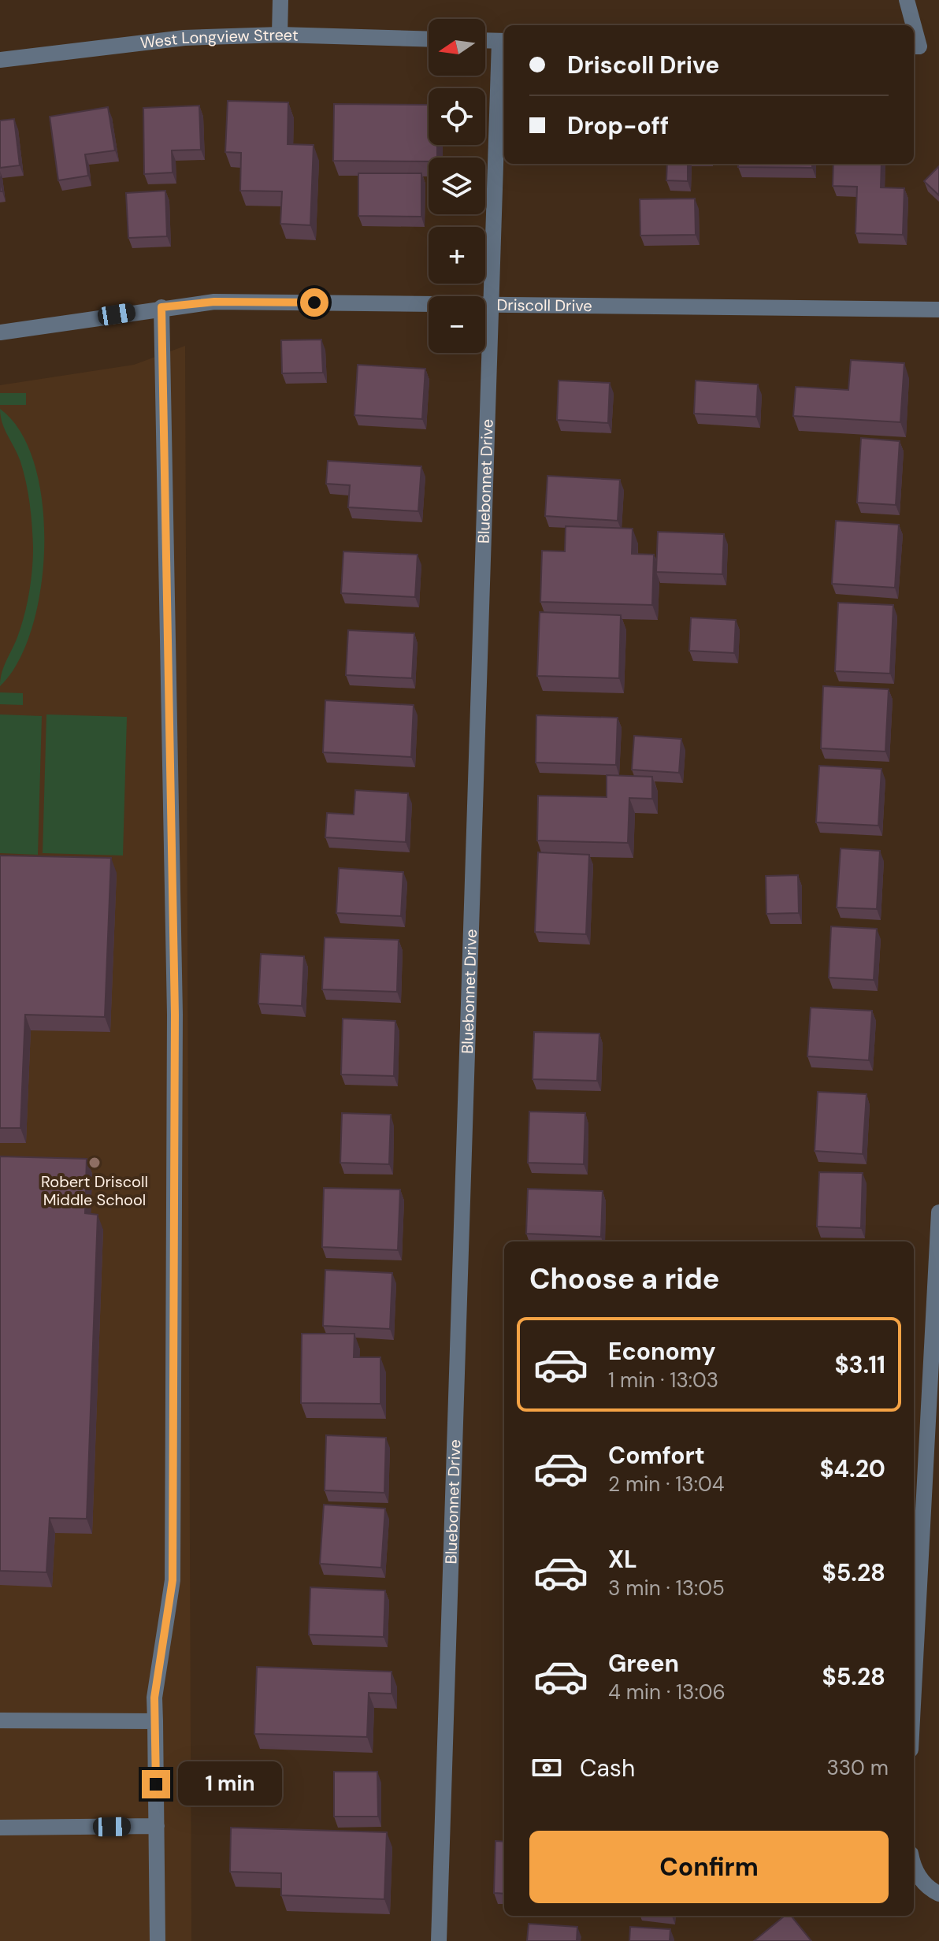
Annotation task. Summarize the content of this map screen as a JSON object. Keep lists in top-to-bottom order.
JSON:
{
  "streets": {
    "street": ["West Longview Street", "Driscoll Drive", "Bluebonnet Drive"]
  },
  "crossings": [
    ["Driscoll Drive", "Bluebonnet Drive"]
  ],
  "places": ["Robert Driscoll Middle School"],
  "north": "left",
  "page": {
    "map_buttons": ["+", "−"],
    "banner": ["Driscoll Drive", "Drop-off"],
    "heading": "Choose a ride",
    "list": [
      {
        "name": "Economy",
        "note": "1 min · 13:03",
        "value": "$3.11"
      },
      {
        "name": "Comfort",
        "note": "2 min · 13:04",
        "value": "$4.20"
      },
      {
        "name": "XL",
        "note": "3 min · 13:05",
        "value": "$5.28"
      },
      {
        "name": "Green",
        "note": "4 min · 13:06",
        "value": "$5.28"
      }
    ],
    "pay": ["Cash", "330 m"],
    "bubble": "1 min",
    "buttons": "Confirm"
  }
}
